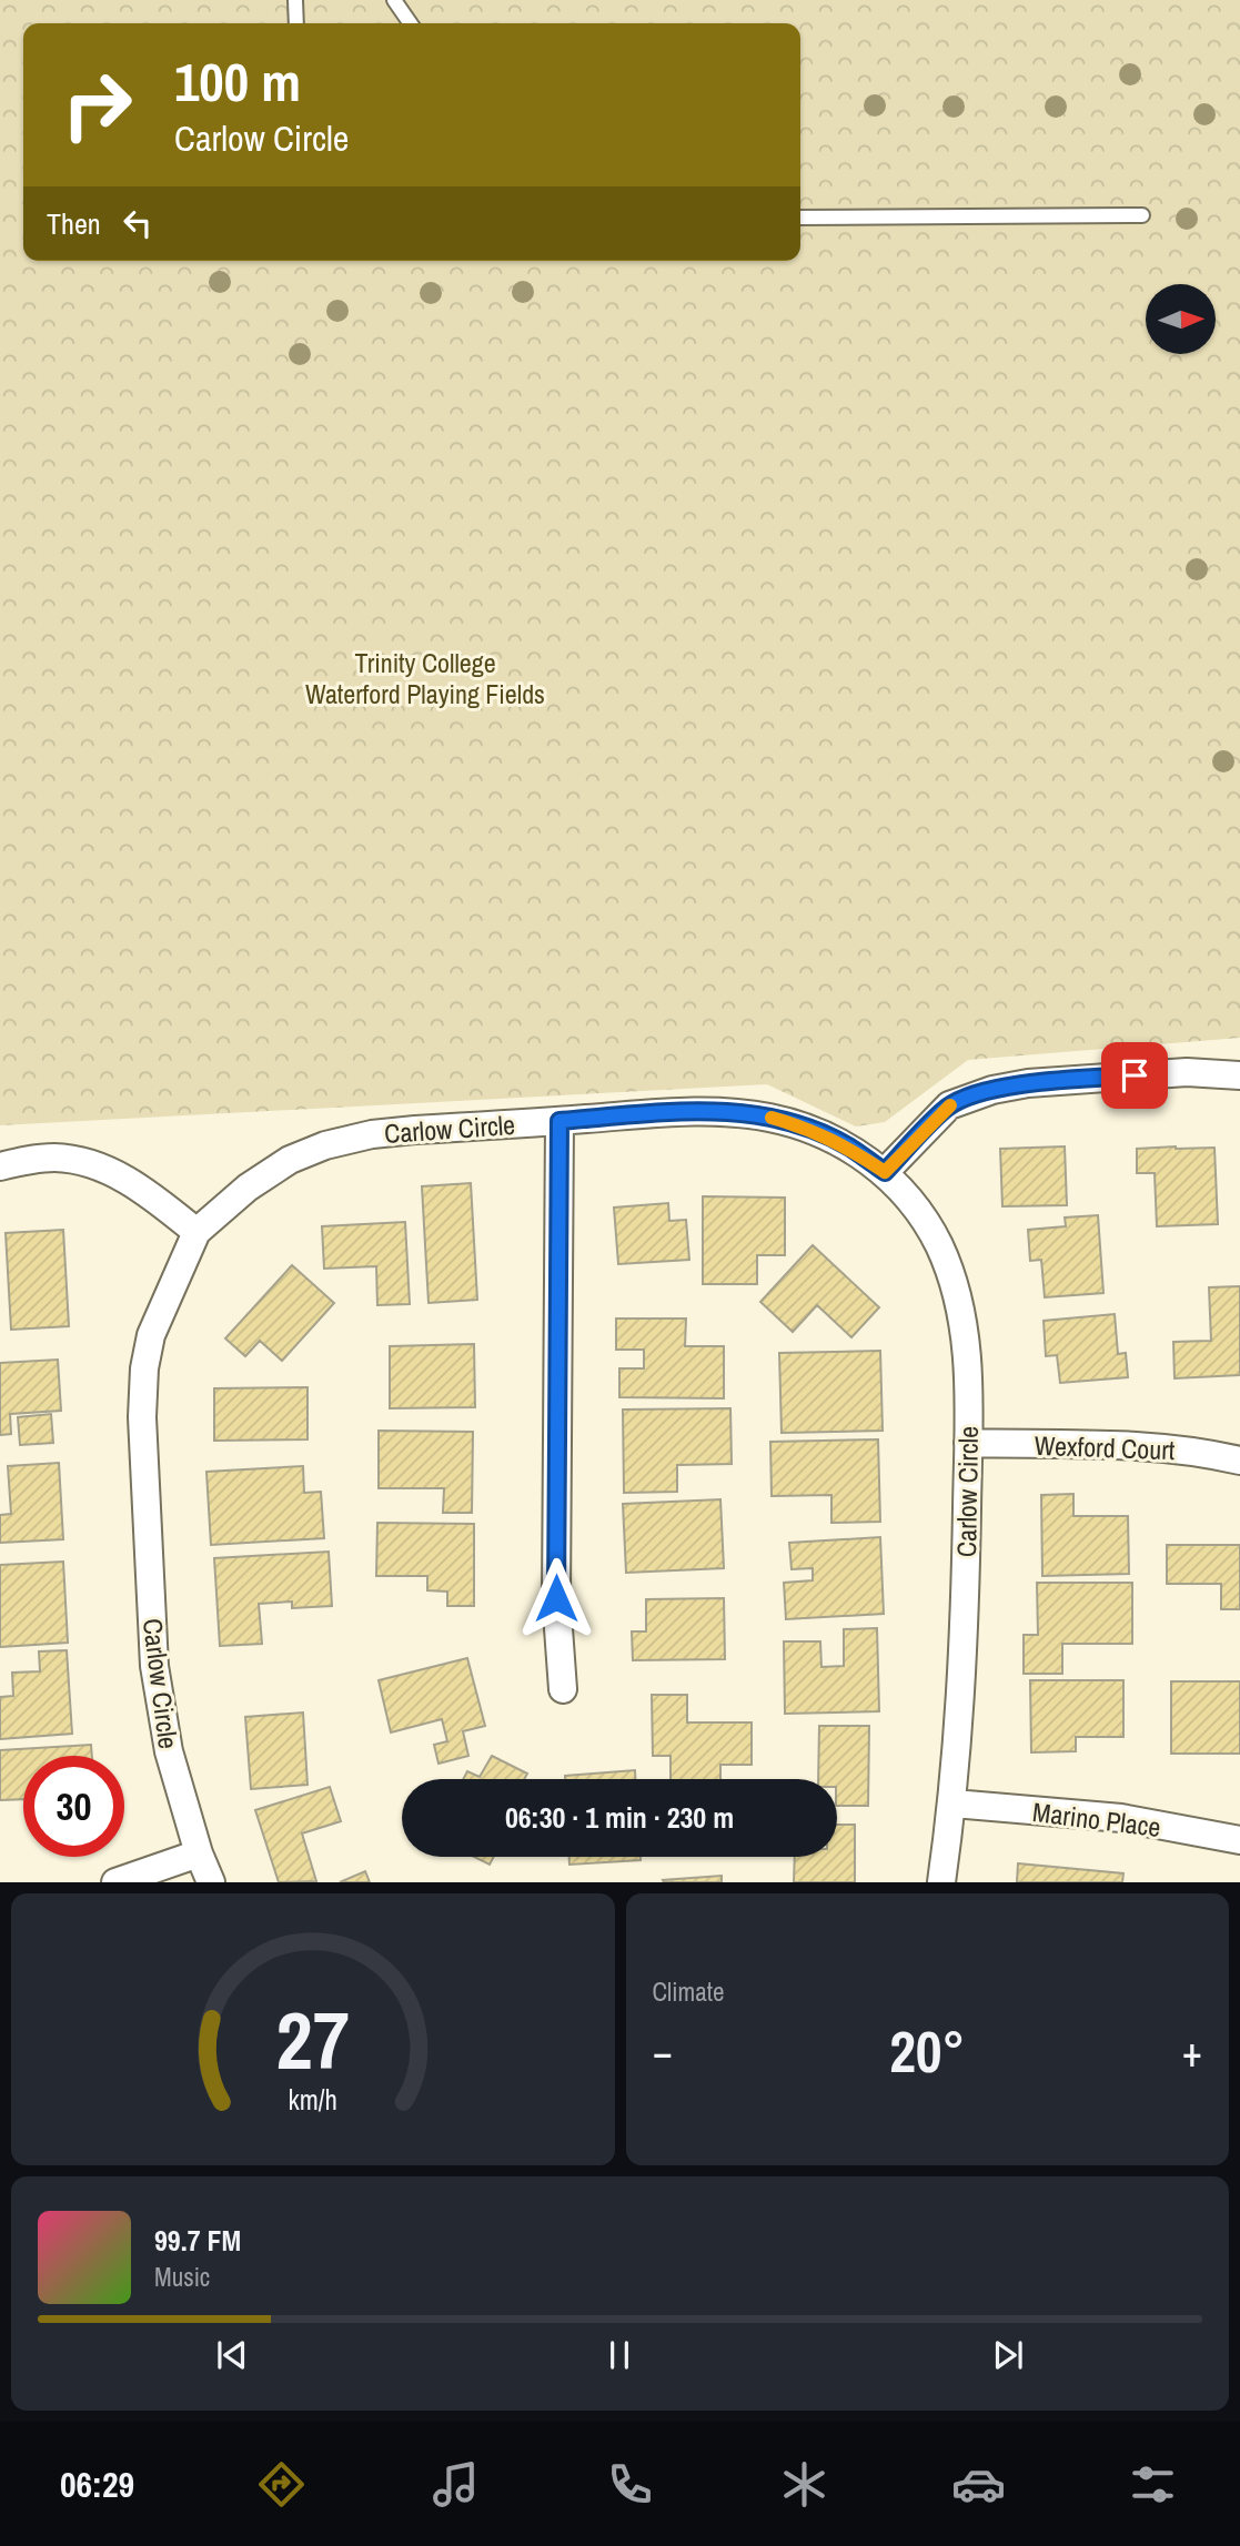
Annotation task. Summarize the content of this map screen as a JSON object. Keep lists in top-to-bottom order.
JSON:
{
  "streets": {
    "street": ["Carlow Circle", "Wexford Court", "Marino Place"]
  },
  "crossings": [
    ["Carlow Circle", "Wexford Court"],
    ["Carlow Circle", "Marino Place"]
  ],
  "parks": ["Trinity College Waterford Playing Fields"],
  "north": "right",
  "page": {
    "turn": ["100 m", "Carlow Circle"],
    "then": "Then",
    "limit": "30",
    "trip": "06:30 · 1 min · 230 m",
    "tile": "Climate",
    "heat": ["−", "20°", "+"],
    "song": ["99.7 FM", "Music"],
    "tabs": "06:29",
    "gauge": ["27", "km/h"]
  }
}
